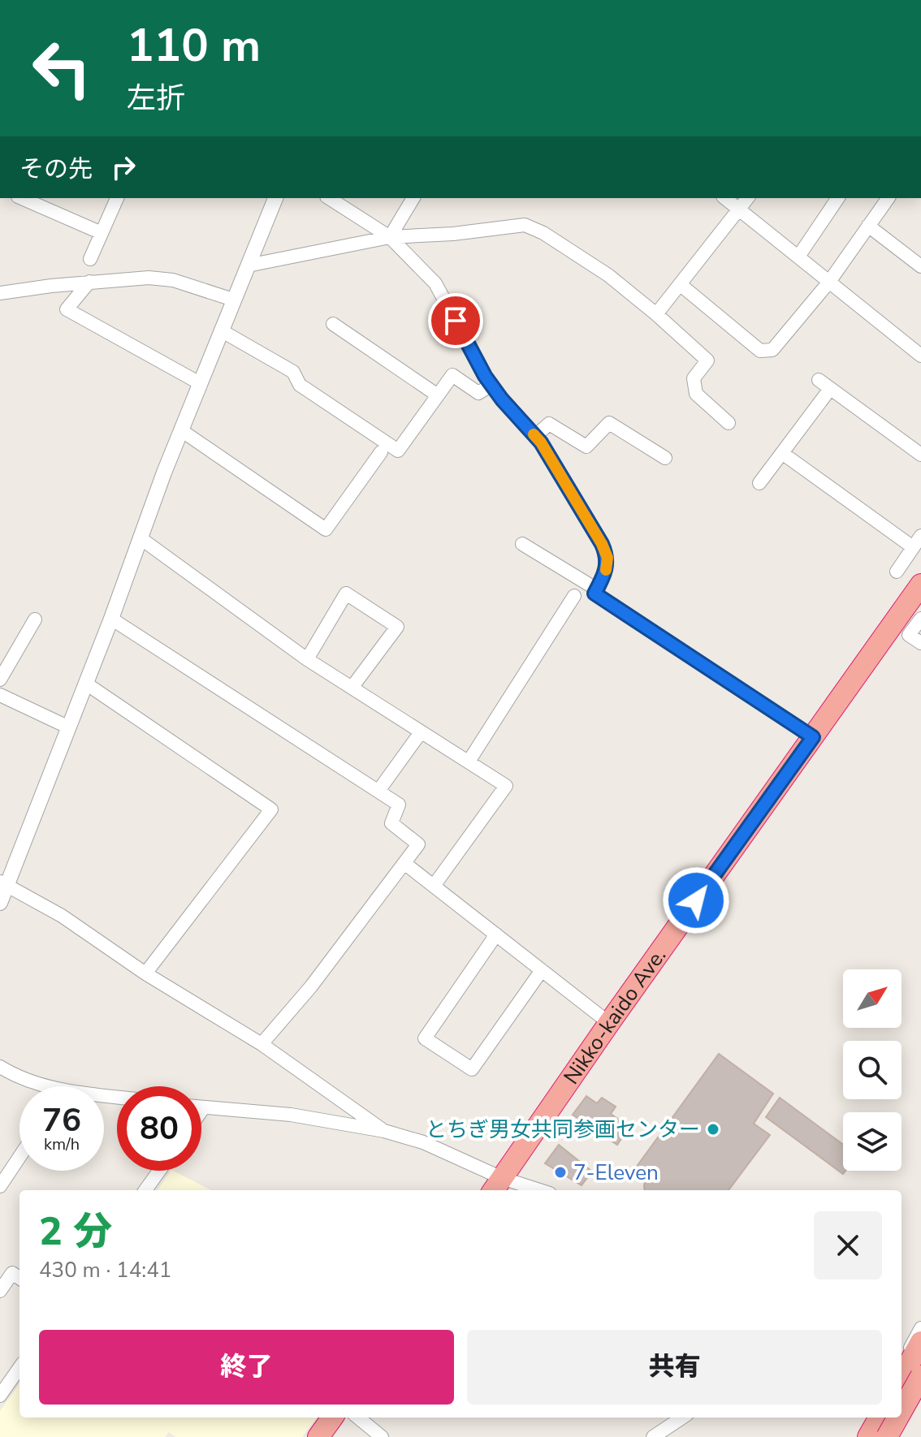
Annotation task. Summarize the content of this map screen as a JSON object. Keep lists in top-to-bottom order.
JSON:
{
  "streets": {
    "highway": ["Nikko-kaido Ave."]
  },
  "places": ["とちぎ男女共同参画センター", "7-Eleven"],
  "north": "top right",
  "page": {
    "turn": ["110 m", "左折"],
    "then": "その先",
    "speed": "76 km/h",
    "limit": "80",
    "heading": ["2 分", "430 m · 14:41"],
    "buttons": ["終了", "共有"]
  }
}
